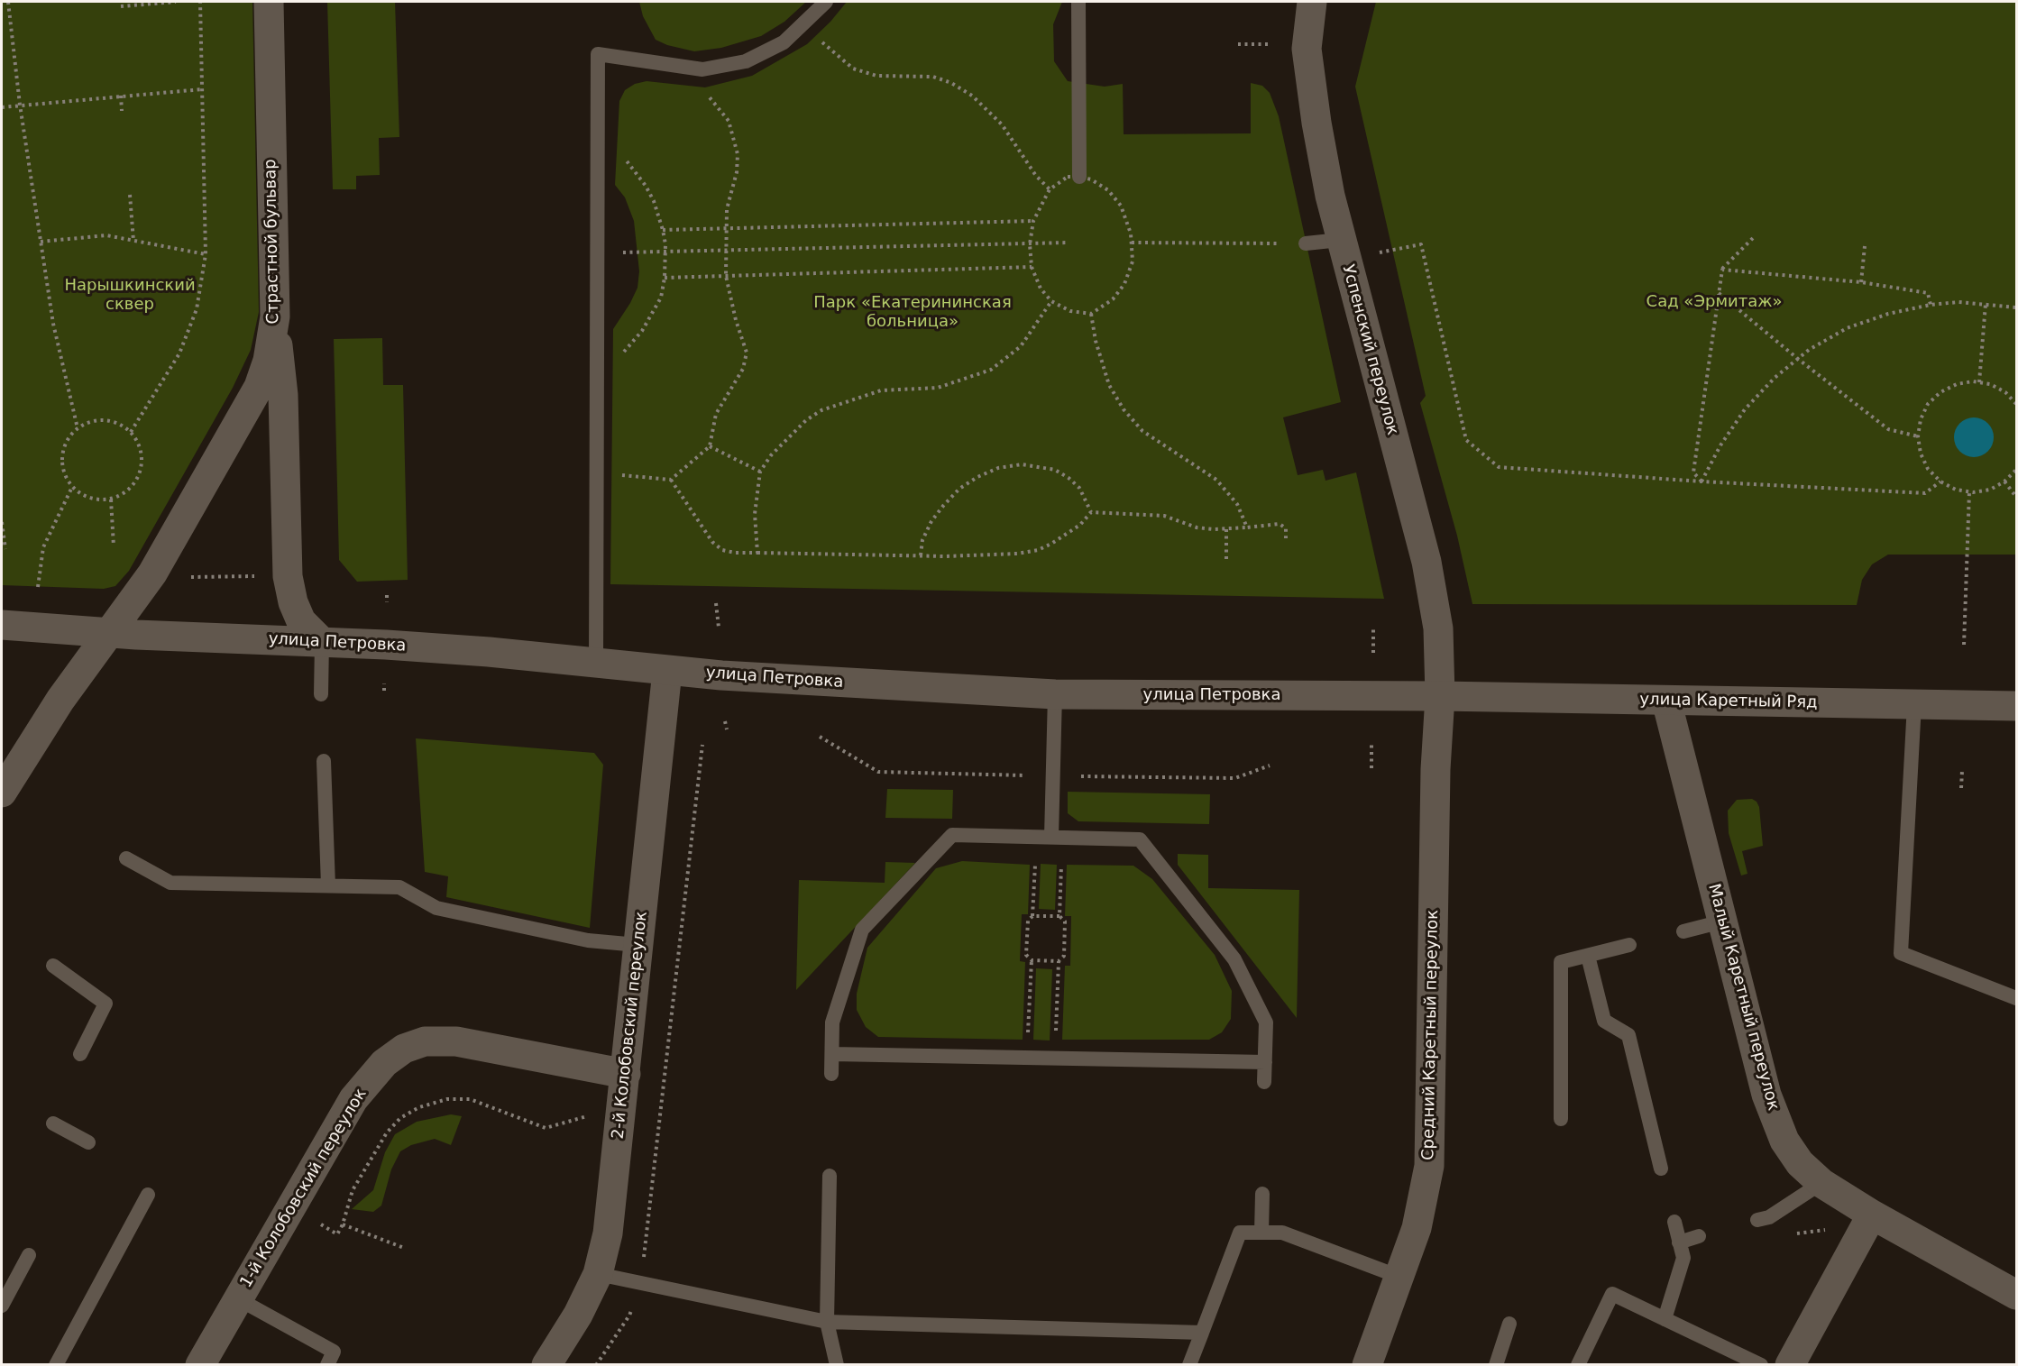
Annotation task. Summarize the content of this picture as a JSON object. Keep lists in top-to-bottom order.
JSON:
{
  "streets": {
    "street": [
      "Страстной бульвар",
      "Успенский переулок",
      "улица Петровка",
      "улица Каретный Ряд",
      "Малый Каретный переулок",
      "2-й Колобовский переулок",
      "Средний Каретный переулок",
      "1-й Колобовский переулок"
    ]
  },
  "crossings": [
    ["Страстной бульвар", "улица Петровка"],
    ["Успенский переулок", "улица Петровка"],
    ["Успенский переулок", "улица Каретный Ряд"],
    ["Успенский переулок", "Средний Каретный переулок"],
    ["улица Петровка", "улица Каретный Ряд"],
    ["улица Петровка", "2-й Колобовский переулок"],
    ["улица Петровка", "Средний Каретный переулок"],
    ["улица Каретный Ряд", "Малый Каретный переулок"],
    ["улица Каретный Ряд", "Средний Каретный переулок"],
    ["2-й Колобовский переулок", "1-й Колобовский переулок"]
  ],
  "parks": ["Нарышкинский сквер", "Сад «Эрмитаж»", "Парк «Екатерининская больница»"]
}
